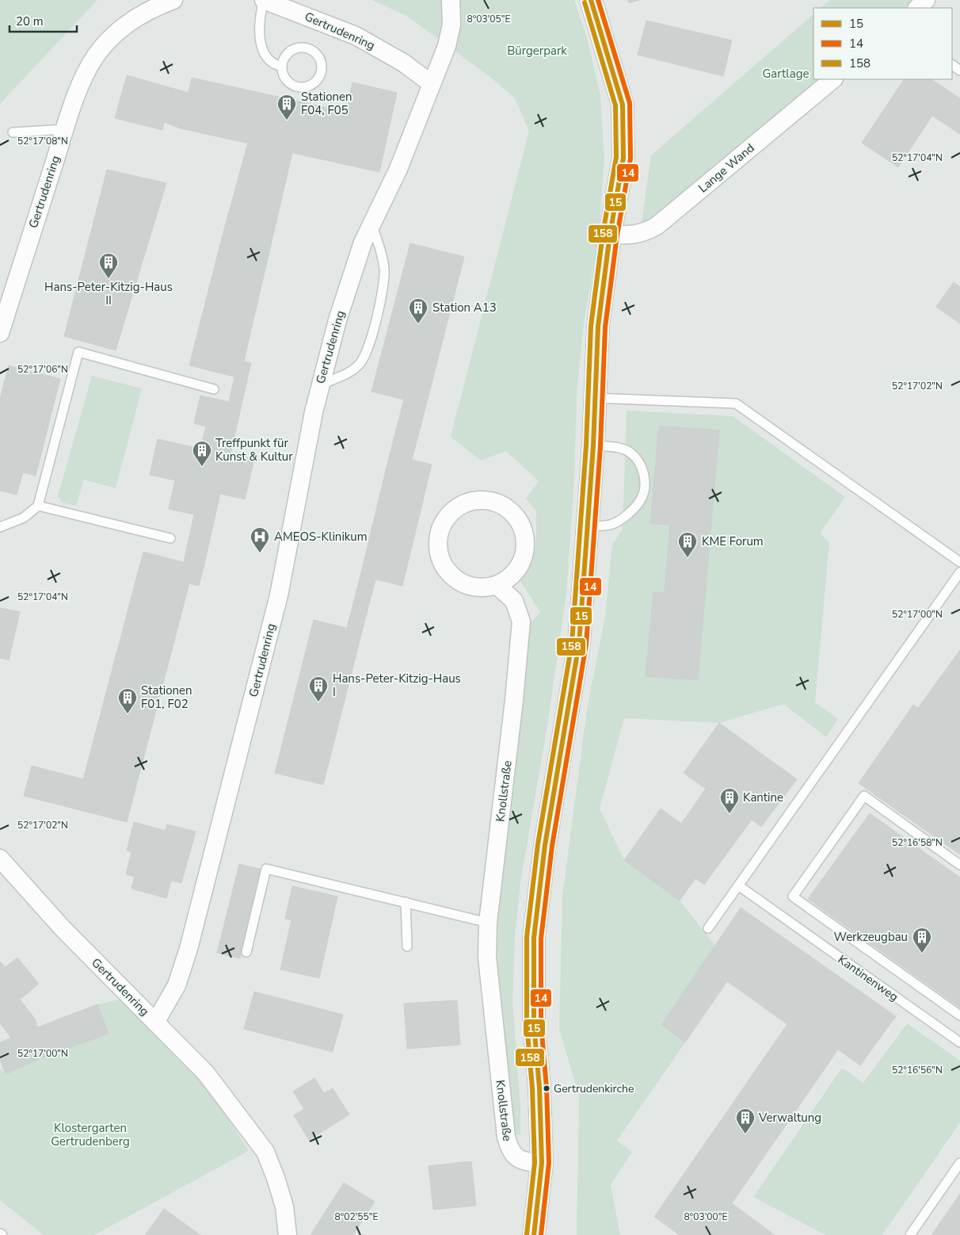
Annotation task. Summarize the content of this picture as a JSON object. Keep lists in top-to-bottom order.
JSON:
{
  "streets": {
    "street": ["Gertrudenring", "Lange Wand", "Knollstraße"],
    "lane": ["Kantinenweg"]
  },
  "parks": ["Bürgerpark", "Gartlage", "Klostergarten Gertrudenberg"],
  "places": {
    "building": [
      "Stationen F04, F05",
      "Hans-Peter-Kitzig-Haus II",
      "Station A13",
      "Treffpunkt für Kunst & Kultur",
      "KME Forum",
      "Hans-Peter-Kitzig-Haus I",
      "Stationen F01, F02",
      "Kantine",
      "Werkzeugbau",
      "Verwaltung"
    ],
    "hospital": ["AMEOS-Klinikum"],
    "other": ["Gertrudenkirche"]
  },
  "lines": ["transit line 15", "transit line 14", "transit line 158"],
  "legend": ["15", "14", "158"],
  "scale_bar": "20 m",
  "coordinates": [
    "8°03'05\"E",
    "52°17'08\"N",
    "52°17'04\"N",
    "52°17'06\"N",
    "52°17'02\"N",
    "52°17'00\"N",
    "52°16'58\"N",
    "52°16'56\"N",
    "8°02'55\"E",
    "8°03'00\"E"
  ]
}
